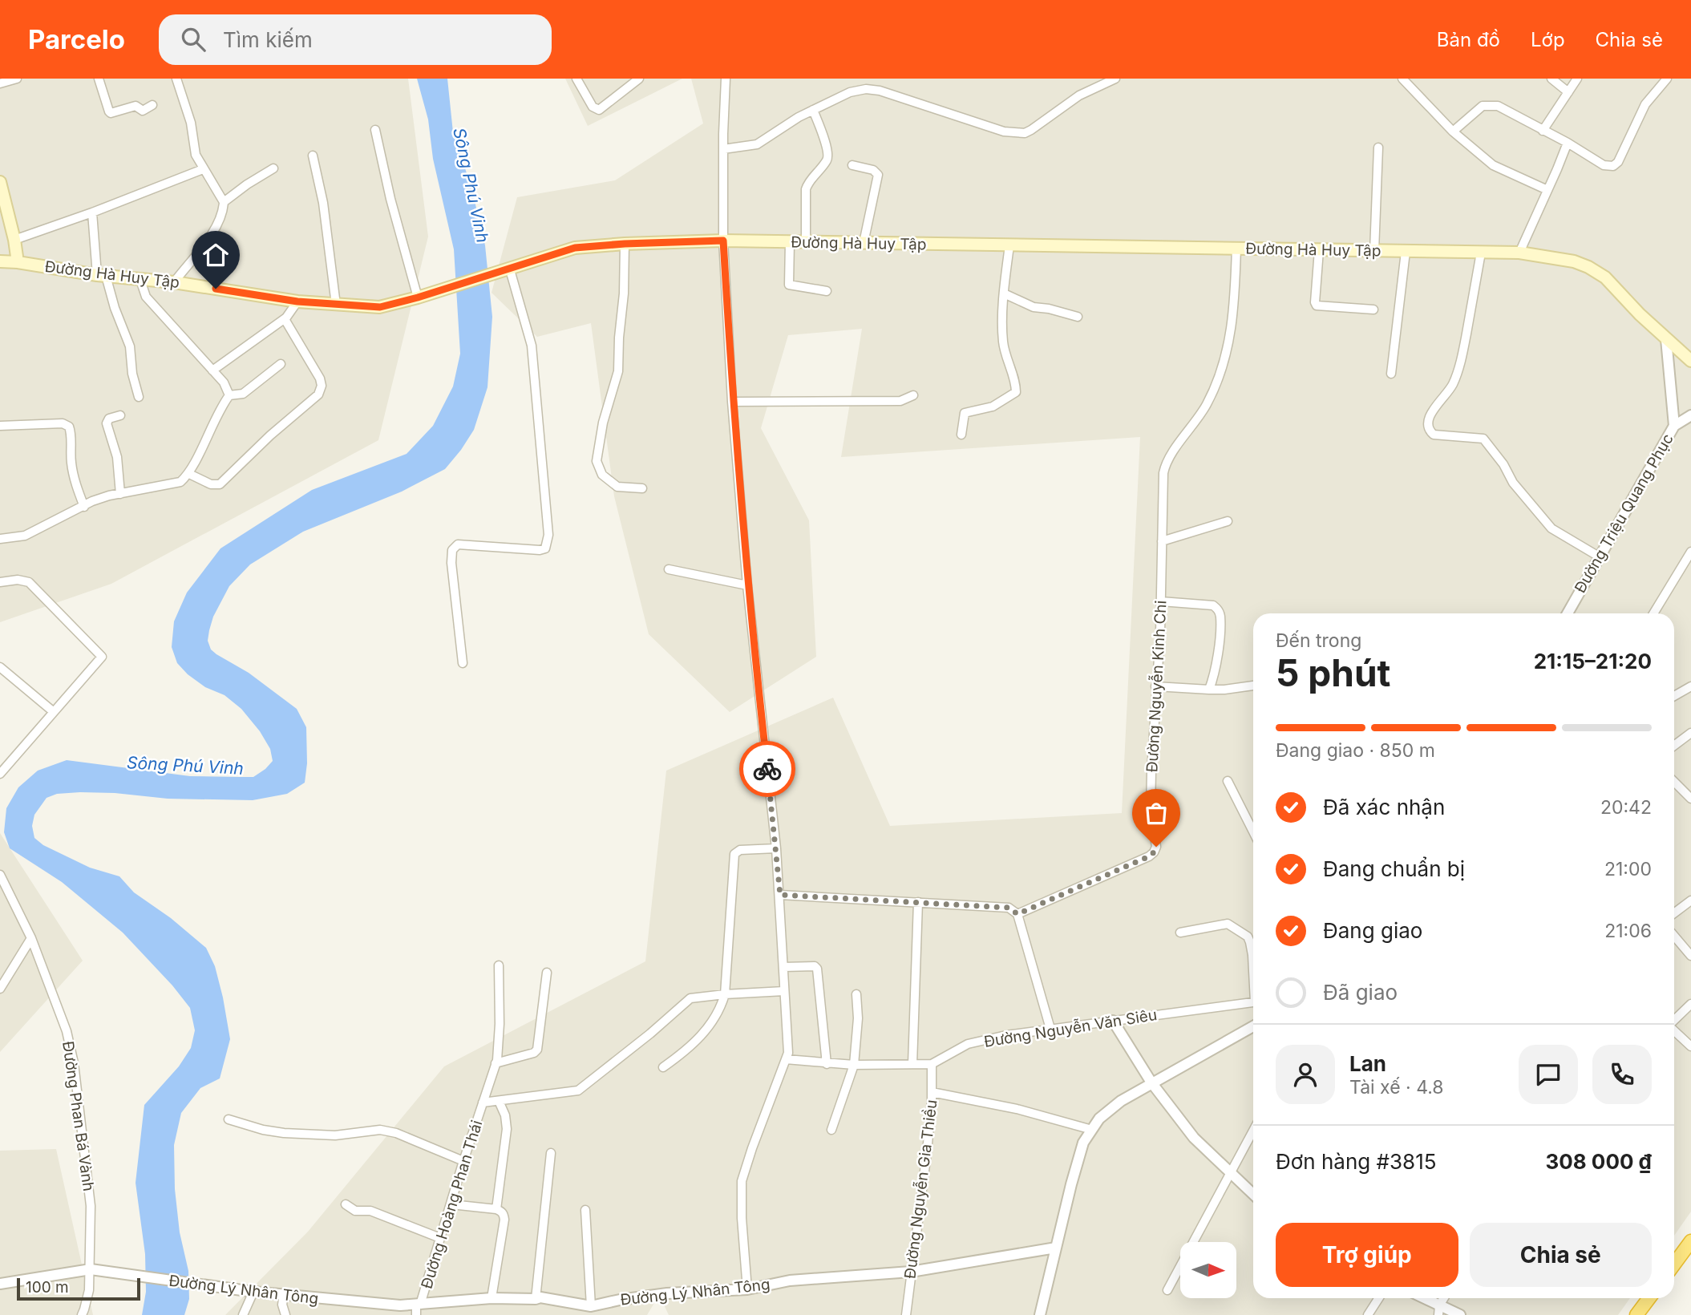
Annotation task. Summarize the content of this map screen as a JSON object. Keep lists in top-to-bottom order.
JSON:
{
  "streets": {
    "main road": ["Đường Hà Huy Tập"],
    "street": [
      "Đường Triệu Quang Phục",
      "Đường Nguyễn Kinh Chi",
      "Đường Nguyễn Văn Siêu",
      "Đường Phan Bá Vành",
      "Đường Nguyễn Gia Thiều",
      "Đường Hoàng Phan Thái",
      "Đường Lý Nhân Tông"
    ]
  },
  "crossings": [
    ["Đường Hà Huy Tập", "Đường Nguyễn Kinh Chi"],
    ["Đường Nguyễn Văn Siêu", "Đường Nguyễn Gia Thiều"],
    ["Đường Phan Bá Vành", "Đường Lý Nhân Tông"],
    ["Đường Nguyễn Gia Thiều", "Đường Lý Nhân Tông"],
    ["Đường Hoàng Phan Thái", "Đường Lý Nhân Tông"]
  ],
  "water": ["Sông Phú Vinh"],
  "scale_bar": "100 m",
  "north": "right",
  "page": {
    "header": "Parcelo",
    "search": "Tìm kiếm",
    "nav": ["Bản đồ", "Lớp", "Chia sẻ"],
    "heading": ["5 phút", "Đến trong", "21:15–21:20"],
    "panel": [
      "Lan",
      "Tài xế · 4.8",
      "Đơn hàng #3815",
      "308 000 ₫"
    ],
    "bar": "Đang giao · 850 m",
    "list": [
      ["Đã xác nhận", "20:42"],
      ["Đang chuẩn bị", "21:00"],
      ["Đang giao", "21:06"],
      "Đã giao"
    ],
    "buttons": ["Trợ giúp", "Chia sẻ"],
    "scale": "100 m"
  }
}
